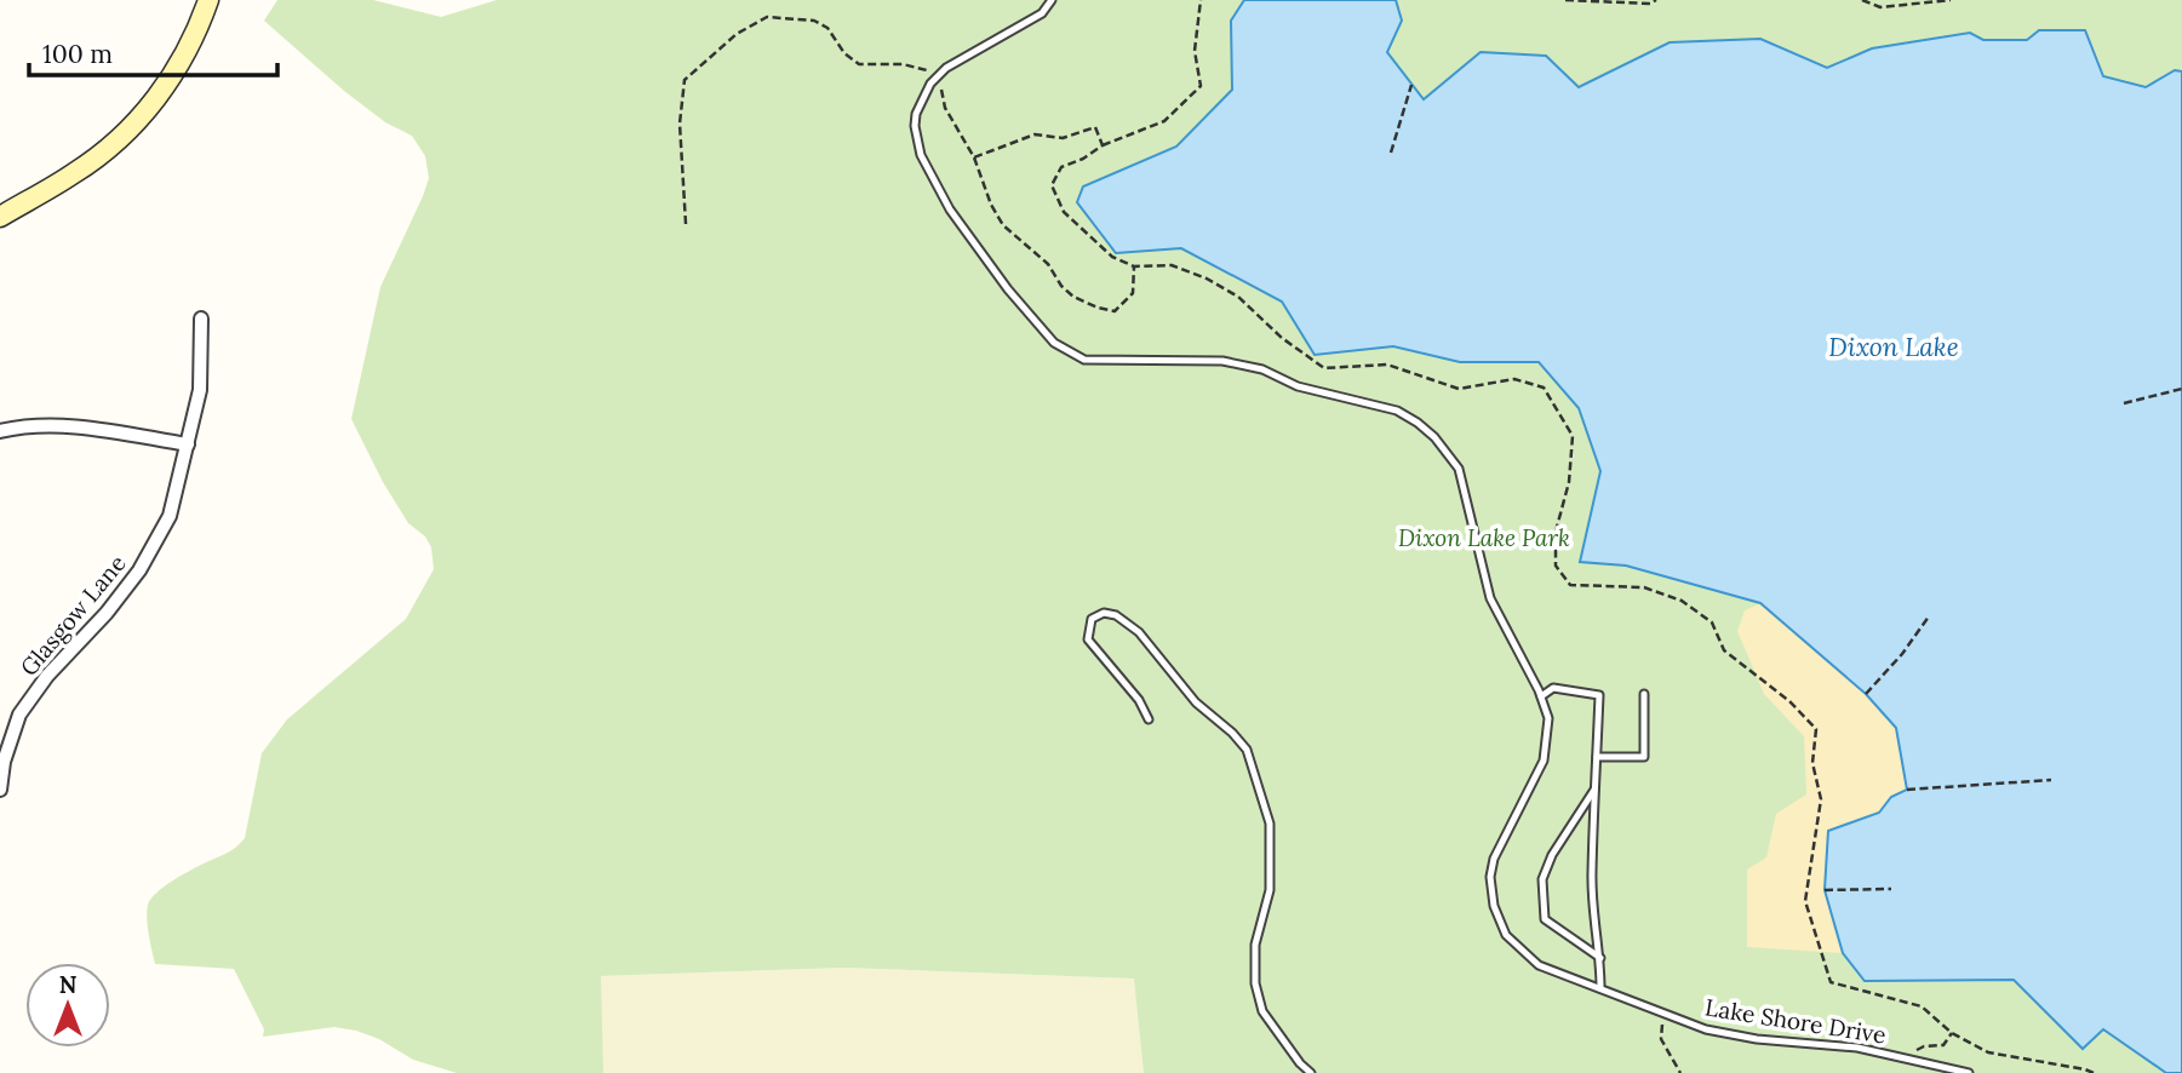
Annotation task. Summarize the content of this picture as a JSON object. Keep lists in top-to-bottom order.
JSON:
{
  "streets": {
    "street": ["Glasgow Lane"],
    "lane": ["Lake Shore Drive"]
  },
  "water": ["Dixon Lake"],
  "parks": ["Dixon Lake Park"],
  "scale_bar": "100 m",
  "north": "top"
}
